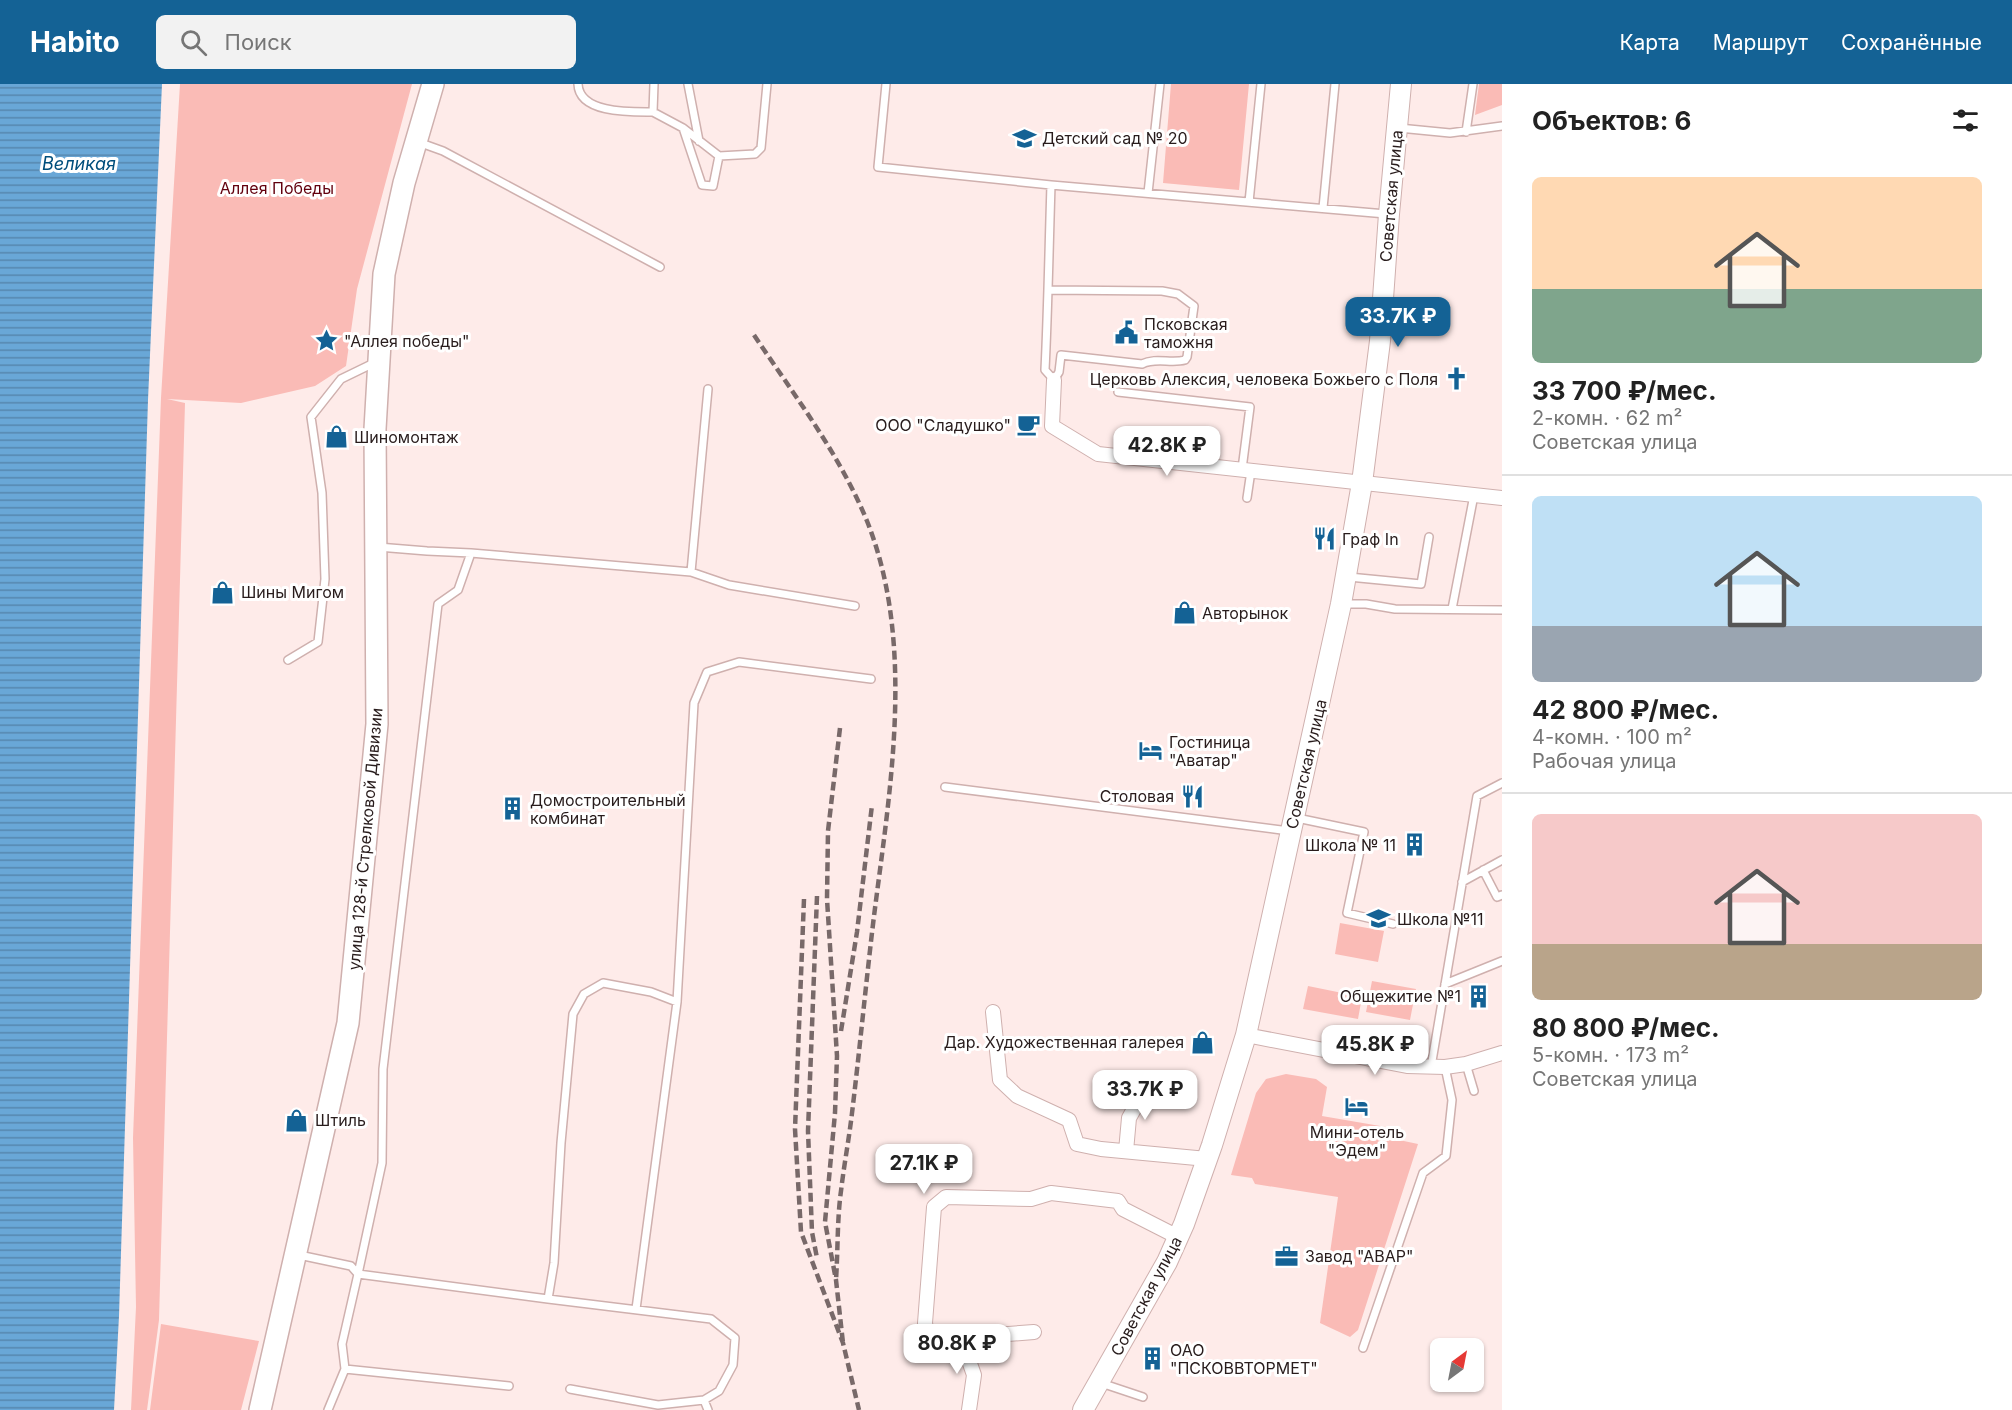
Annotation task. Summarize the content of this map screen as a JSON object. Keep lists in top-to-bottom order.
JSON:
{
  "streets": {
    "main road": ["улица 128-й Стрелковой Дивизии"],
    "street": ["Советская улица"]
  },
  "water": ["Великая"],
  "parks": ["Аллея Победы"],
  "places": {
    "school or university": ["Детский сад № 20", "Школа №11"],
    "public building": ["Псковская таможня"],
    "place": ["\"Аллея победы\""],
    "church": ["Церковь Алексия, человека Божьего с Поля"],
    "cafe": ["ООО \"Сладушко\""],
    "shop": [
      "Шиномонтаж",
      "Шины Мигом",
      "Авторынок",
      "Дар. Художественная галерея",
      "Штиль"
    ],
    "restaurant": ["Граф In", "Столовая"],
    "hotel": ["Гостиница \"Аватар\"", "Мини-отель \"Эдем\""],
    "building": [
      "Домостроительный комбинат",
      "Школа № 11",
      "Общежитие №1",
      "ОАО \"ПСКОВВТОРМЕТ\""
    ],
    "office": ["Завод \"АВАР\""]
  },
  "north": "top right",
  "page": {
    "header": "Habito",
    "search": "Поиск",
    "nav": ["Карта", "Маршрут", "Сохранённые"],
    "heading": "Объектов: 6",
    "list": [
      {
        "name": "33 700 ₽/мес.",
        "note": "2-комн. · 62 m² · Советская улица"
      },
      {
        "name": "42 800 ₽/мес.",
        "note": "4-комн. · 100 m² · Рабочая улица"
      },
      {
        "name": "80 800 ₽/мес.",
        "note": "5-комн. · 173 m² · Советская улица"
      }
    ],
    "price": [
      "33.7K ₽",
      "42.8K ₽",
      "45.8K ₽",
      "33.7K ₽",
      "27.1K ₽",
      "80.8K ₽"
    ]
  }
}
